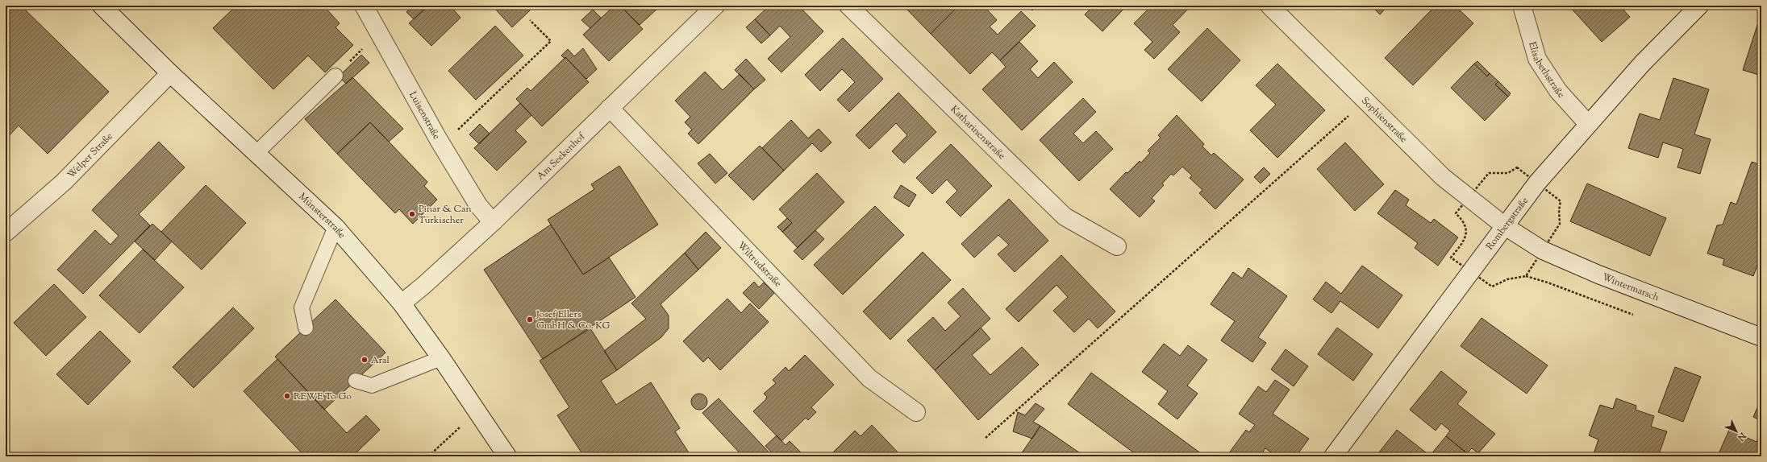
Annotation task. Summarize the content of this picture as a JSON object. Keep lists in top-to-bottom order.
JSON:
{
  "streets": {
    "street": [
      "Elisabethstraße",
      "Luisenstraße",
      "Sophienstraße",
      "Katharinenstraße",
      "Welper Straße",
      "Am Seekenhof",
      "Münsterstraße",
      "Rombergstraße",
      "Wiltrudstraße",
      "Wintermarsch"
    ]
  },
  "crossings": [
    ["Elisabethstraße", "Rombergstraße"],
    ["Luisenstraße", "Am Seekenhof"],
    ["Sophienstraße", "Rombergstraße"],
    ["Sophienstraße", "Wintermarsch"],
    ["Welper Straße", "Münsterstraße"],
    ["Am Seekenhof", "Münsterstraße"],
    ["Am Seekenhof", "Wiltrudstraße"],
    ["Rombergstraße", "Wintermarsch"]
  ],
  "places": [
    "Pinar & Can Türkischer",
    "Josef Ellers GmbH & Co. KG",
    "Aral",
    "REWE To Go"
  ],
  "north": "bottom right"
}
